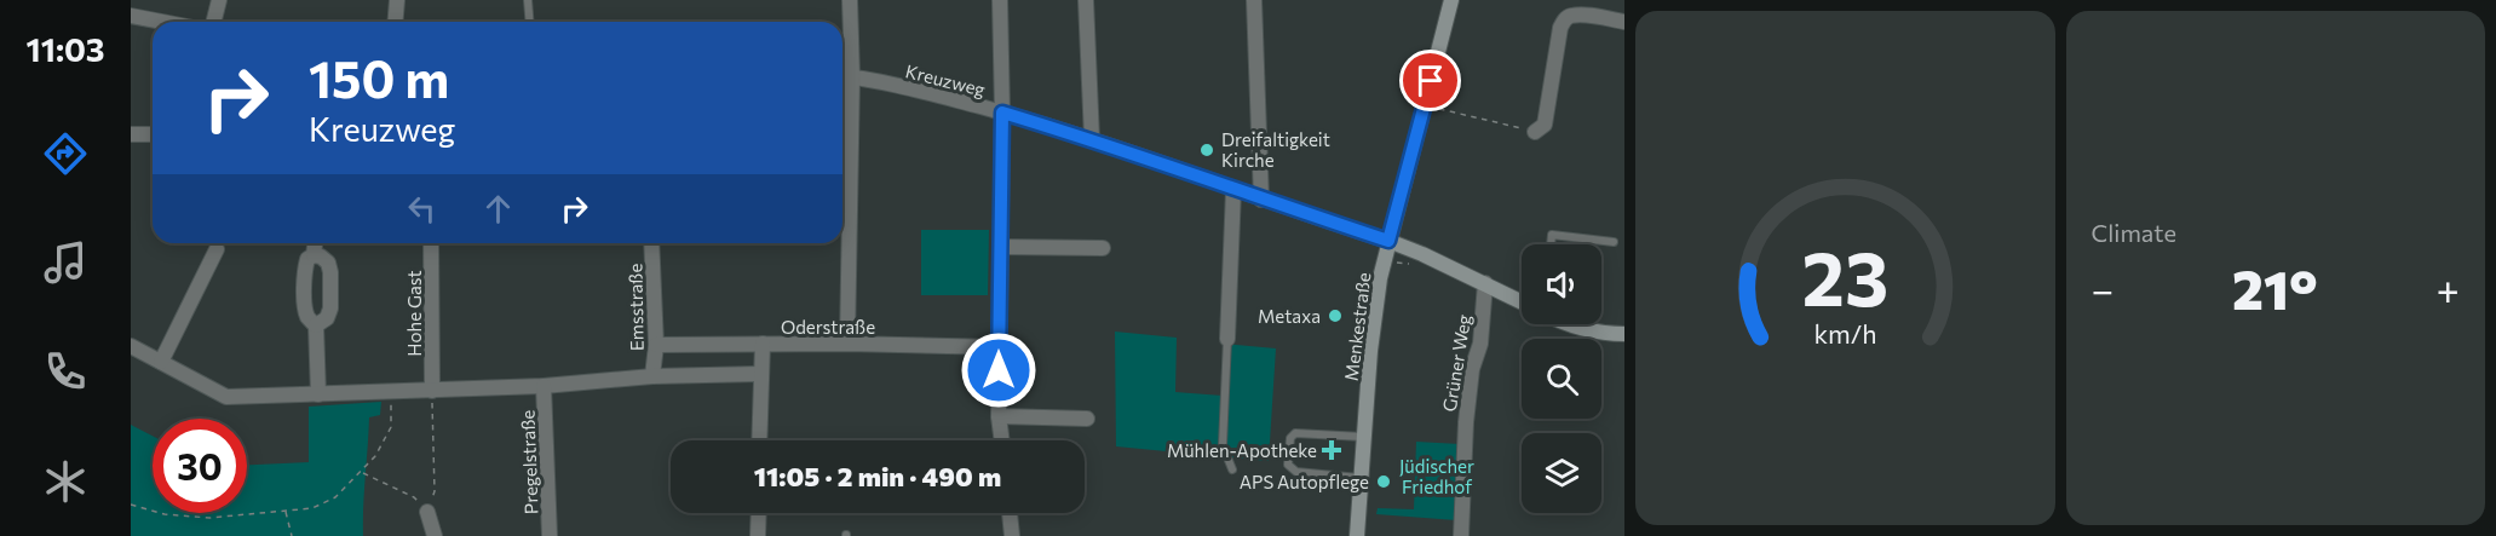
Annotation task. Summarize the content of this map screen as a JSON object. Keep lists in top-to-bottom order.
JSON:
{
  "streets": {
    "street": [
      "Kreuzweg",
      "Emsstraße",
      "Hohe Gast",
      "Oderstraße",
      "Menkestraße",
      "Grüner Weg",
      "Pregelstraße"
    ]
  },
  "crossings": [
    ["Kreuzweg", "Menkestraße"],
    ["Kreuzweg", "Grüner Weg"],
    ["Emsstraße", "Oderstraße"]
  ],
  "parks": ["Jüdischer Friedhof"],
  "places": {
    "other": ["Dreifaltigkeit Kirche", "Metaxa", "APS Autopflege"],
    "health": ["Mühlen-Apotheke"]
  },
  "page": {
    "tabs": "11:03",
    "tile": "Climate",
    "turn": ["150 m", "Kreuzweg"],
    "heat": ["−", "21°", "+"],
    "limit": "30",
    "trip": "11:05 · 2 min · 490 m",
    "gauge": ["23", "km/h"]
  }
}
